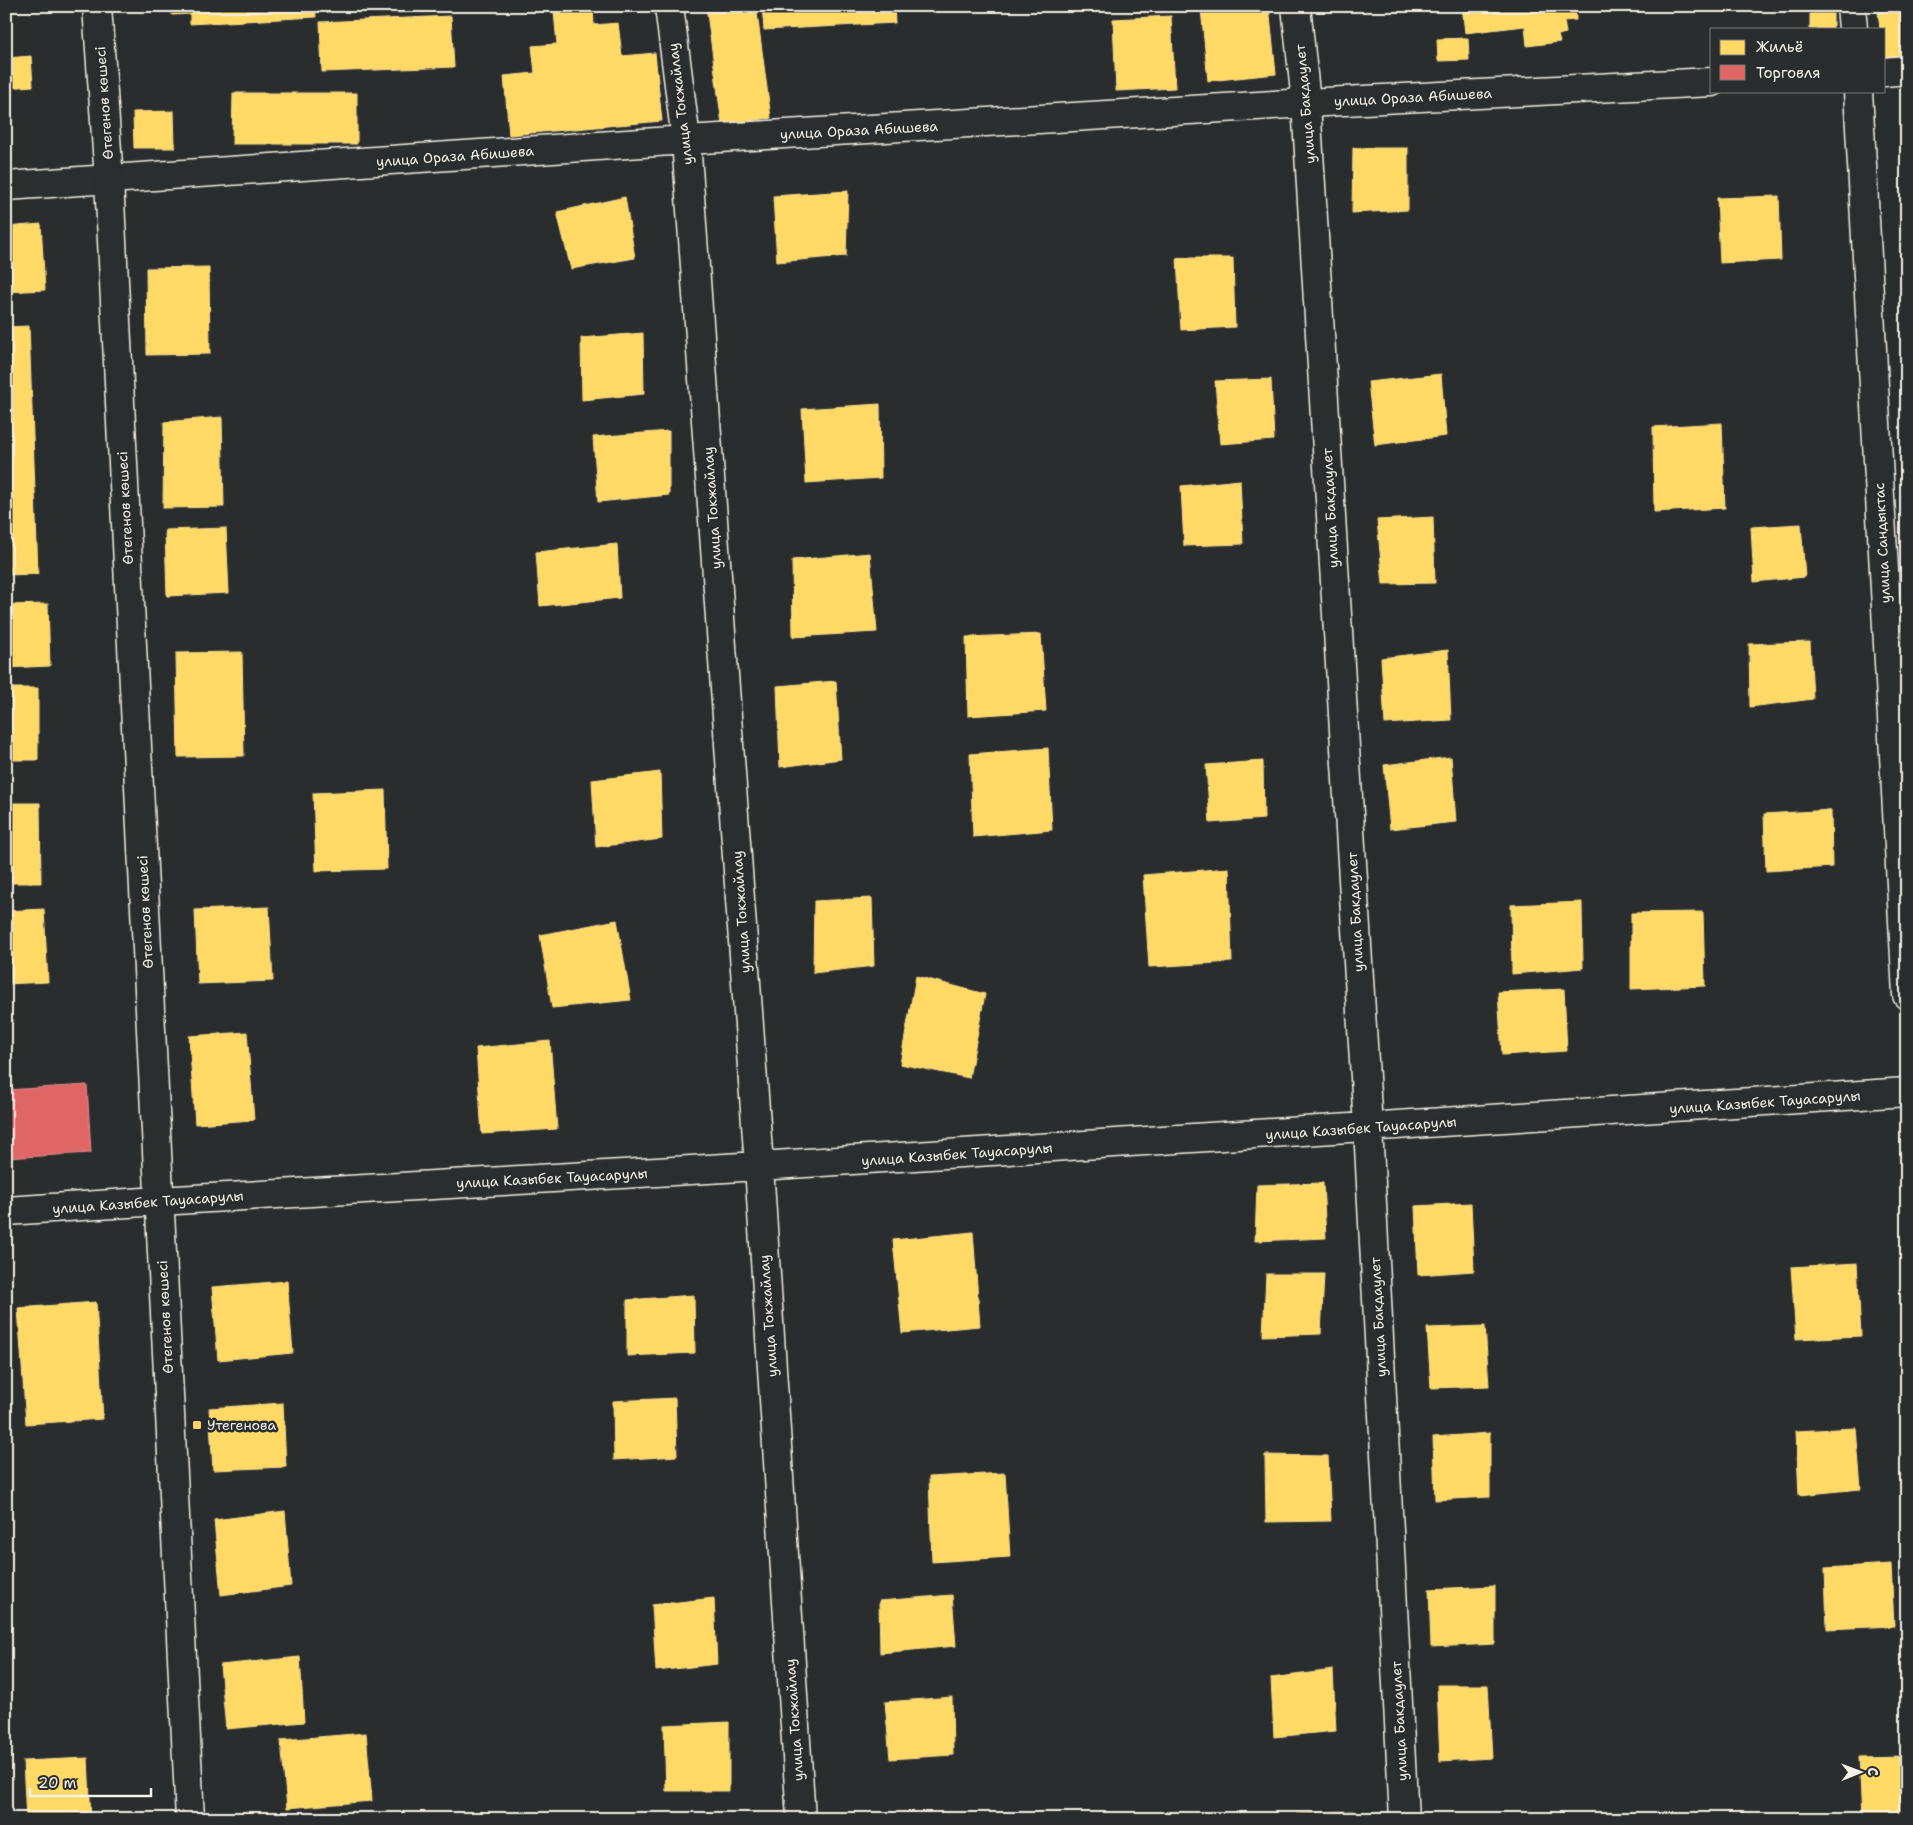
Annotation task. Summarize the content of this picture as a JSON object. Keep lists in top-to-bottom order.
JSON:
{
  "streets": {
    "street": [
      "улица Ораза Абишева",
      "Өтегенов көшесі",
      "улица Токжайлау",
      "улица Бакдаулет",
      "улица Сандыктас",
      "улица Казыбек Тауасарулы"
    ]
  },
  "crossings": [
    ["улица Ораза Абишева", "Өтегенов көшесі"],
    ["улица Ораза Абишева", "улица Токжайлау"],
    ["улица Ораза Абишева", "улица Бакдаулет"],
    ["Өтегенов көшесі", "улица Казыбек Тауасарулы"],
    ["улица Токжайлау", "улица Казыбек Тауасарулы"],
    ["улица Бакдаулет", "улица Казыбек Тауасарулы"]
  ],
  "places": {
    "transit": ["Утегенова"]
  },
  "legend": ["Жильё", "Торговля"],
  "scale_bar": "20 m",
  "north": "right"
}
